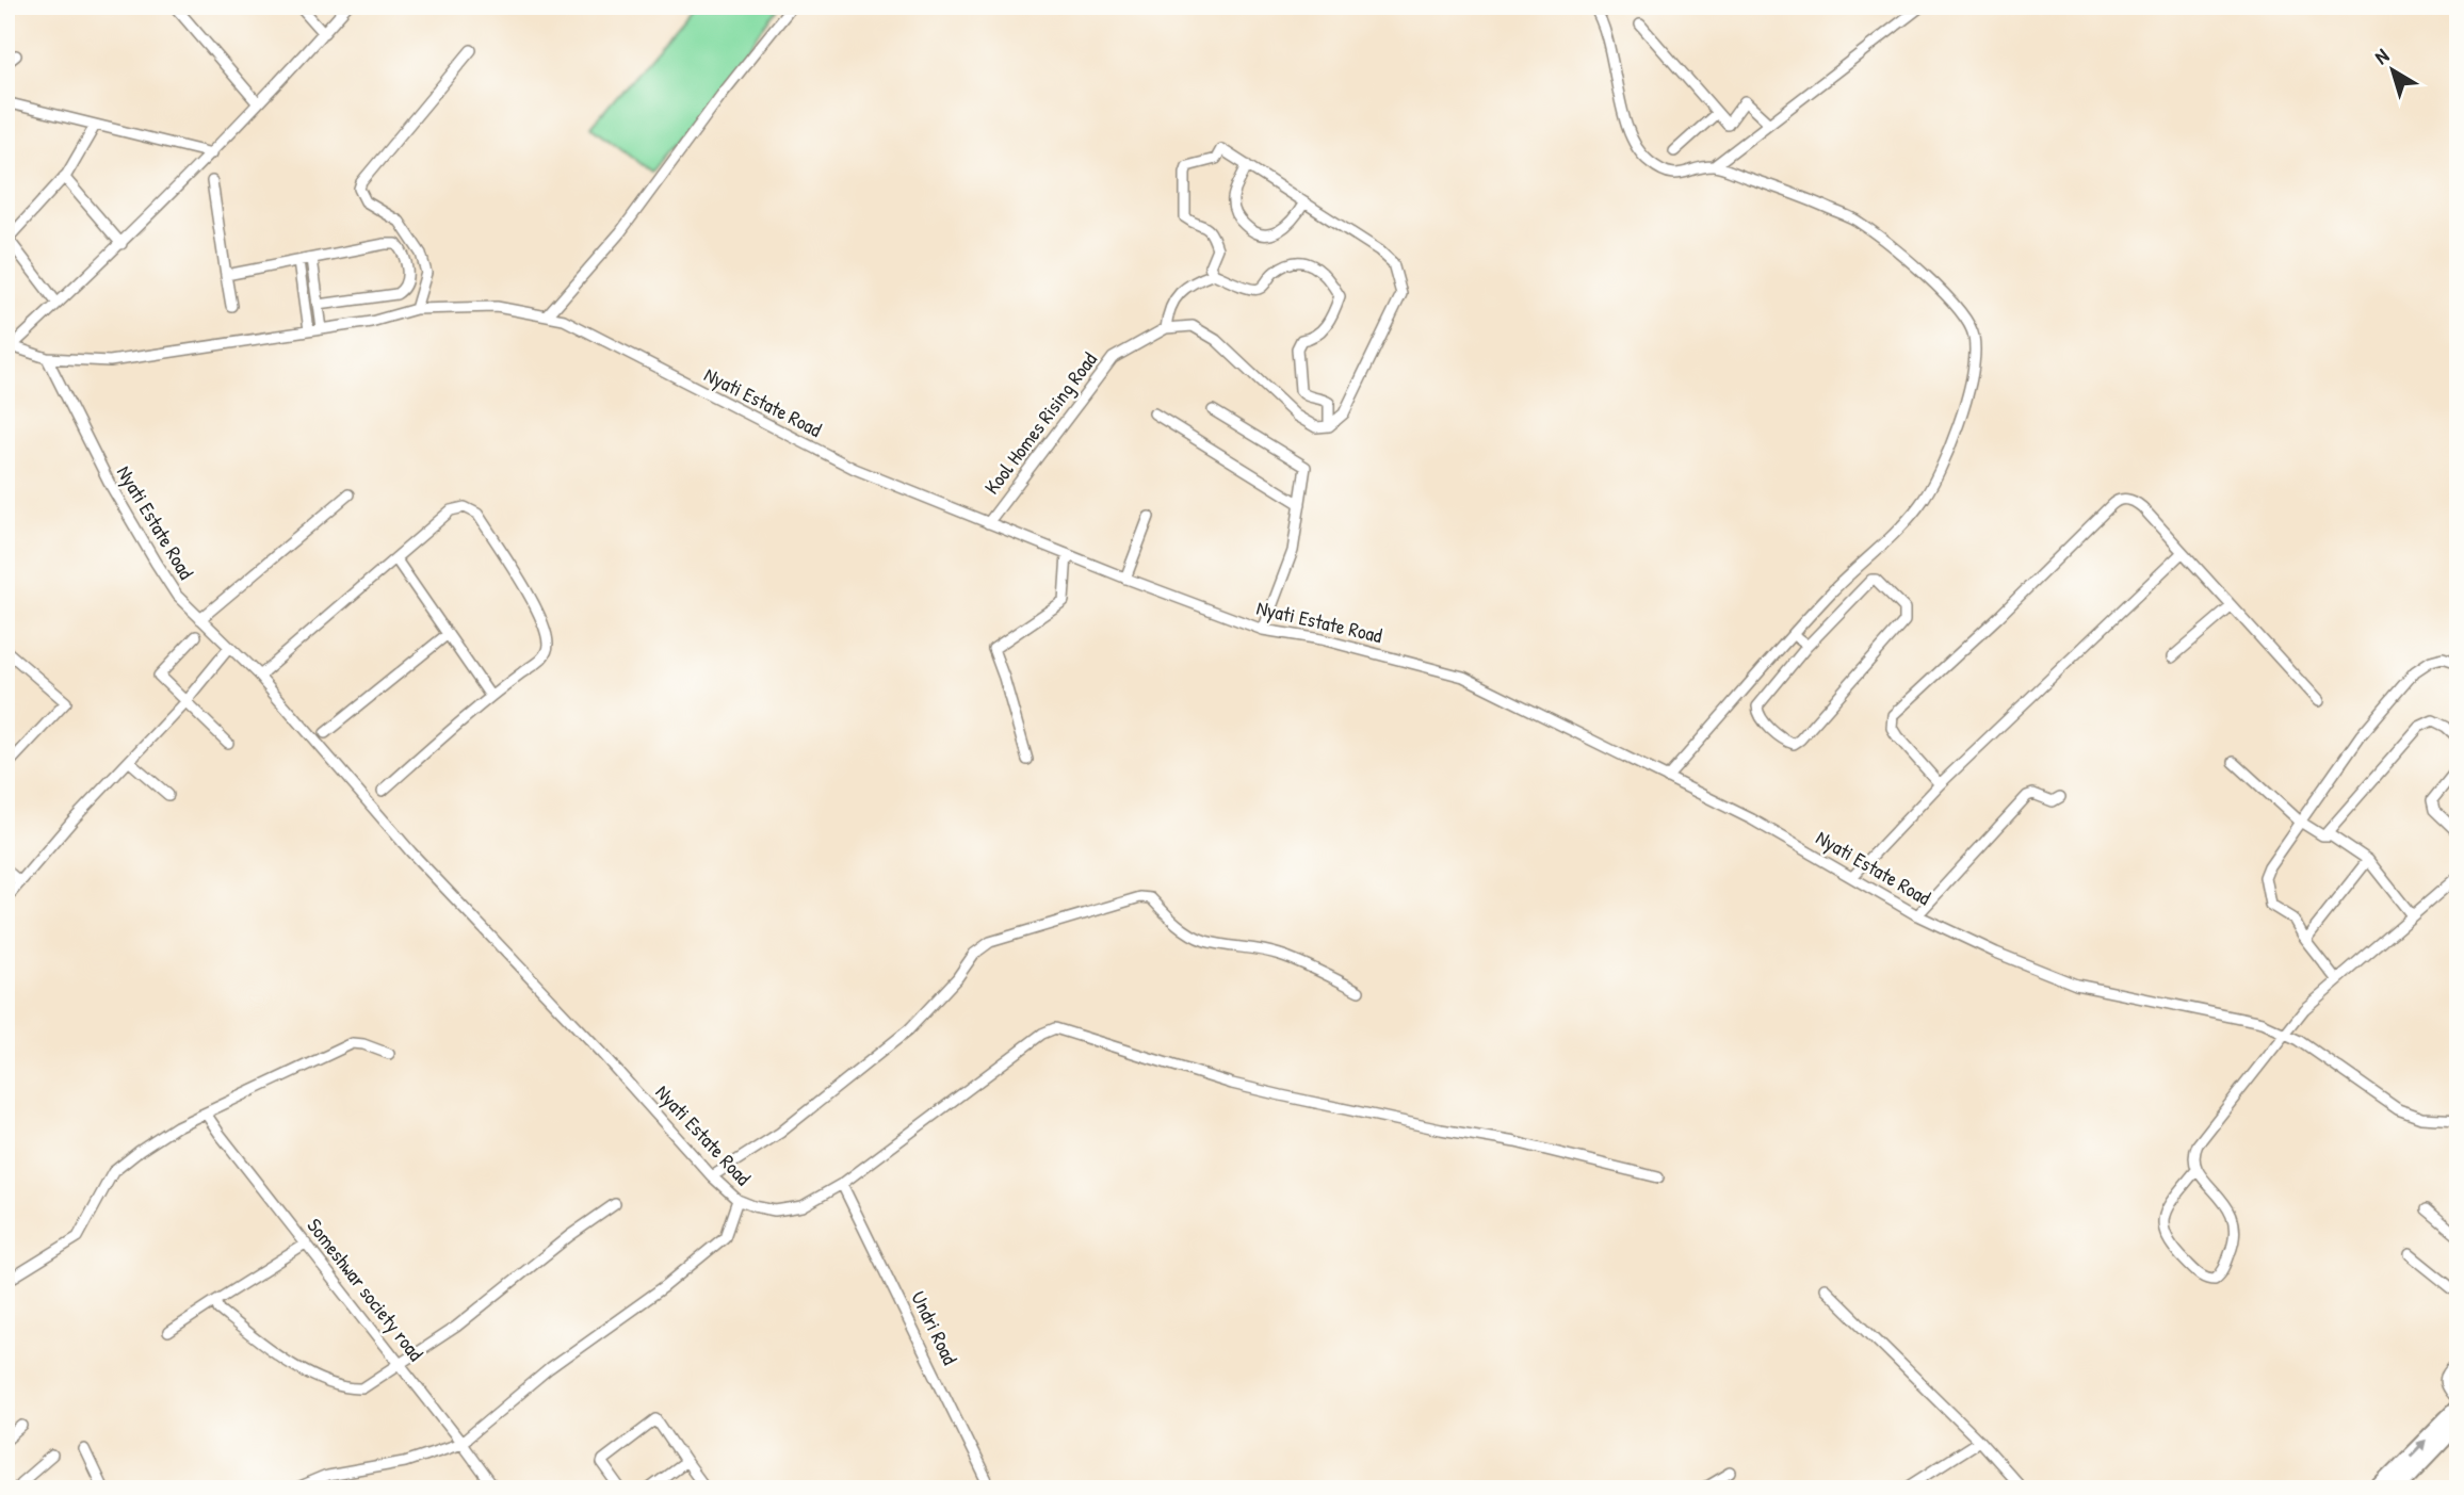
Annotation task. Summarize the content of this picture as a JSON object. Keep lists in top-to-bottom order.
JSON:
{
  "streets": {
    "street": [
      "Nyati Estate Road",
      "Kool Homes Rising Road",
      "Someshwar society road",
      "Undri Road"
    ]
  },
  "crossings": [
    ["Nyati Estate Road", "Kool Homes Rising Road"],
    ["Nyati Estate Road", "Undri Road"]
  ],
  "north": "top left"
}
